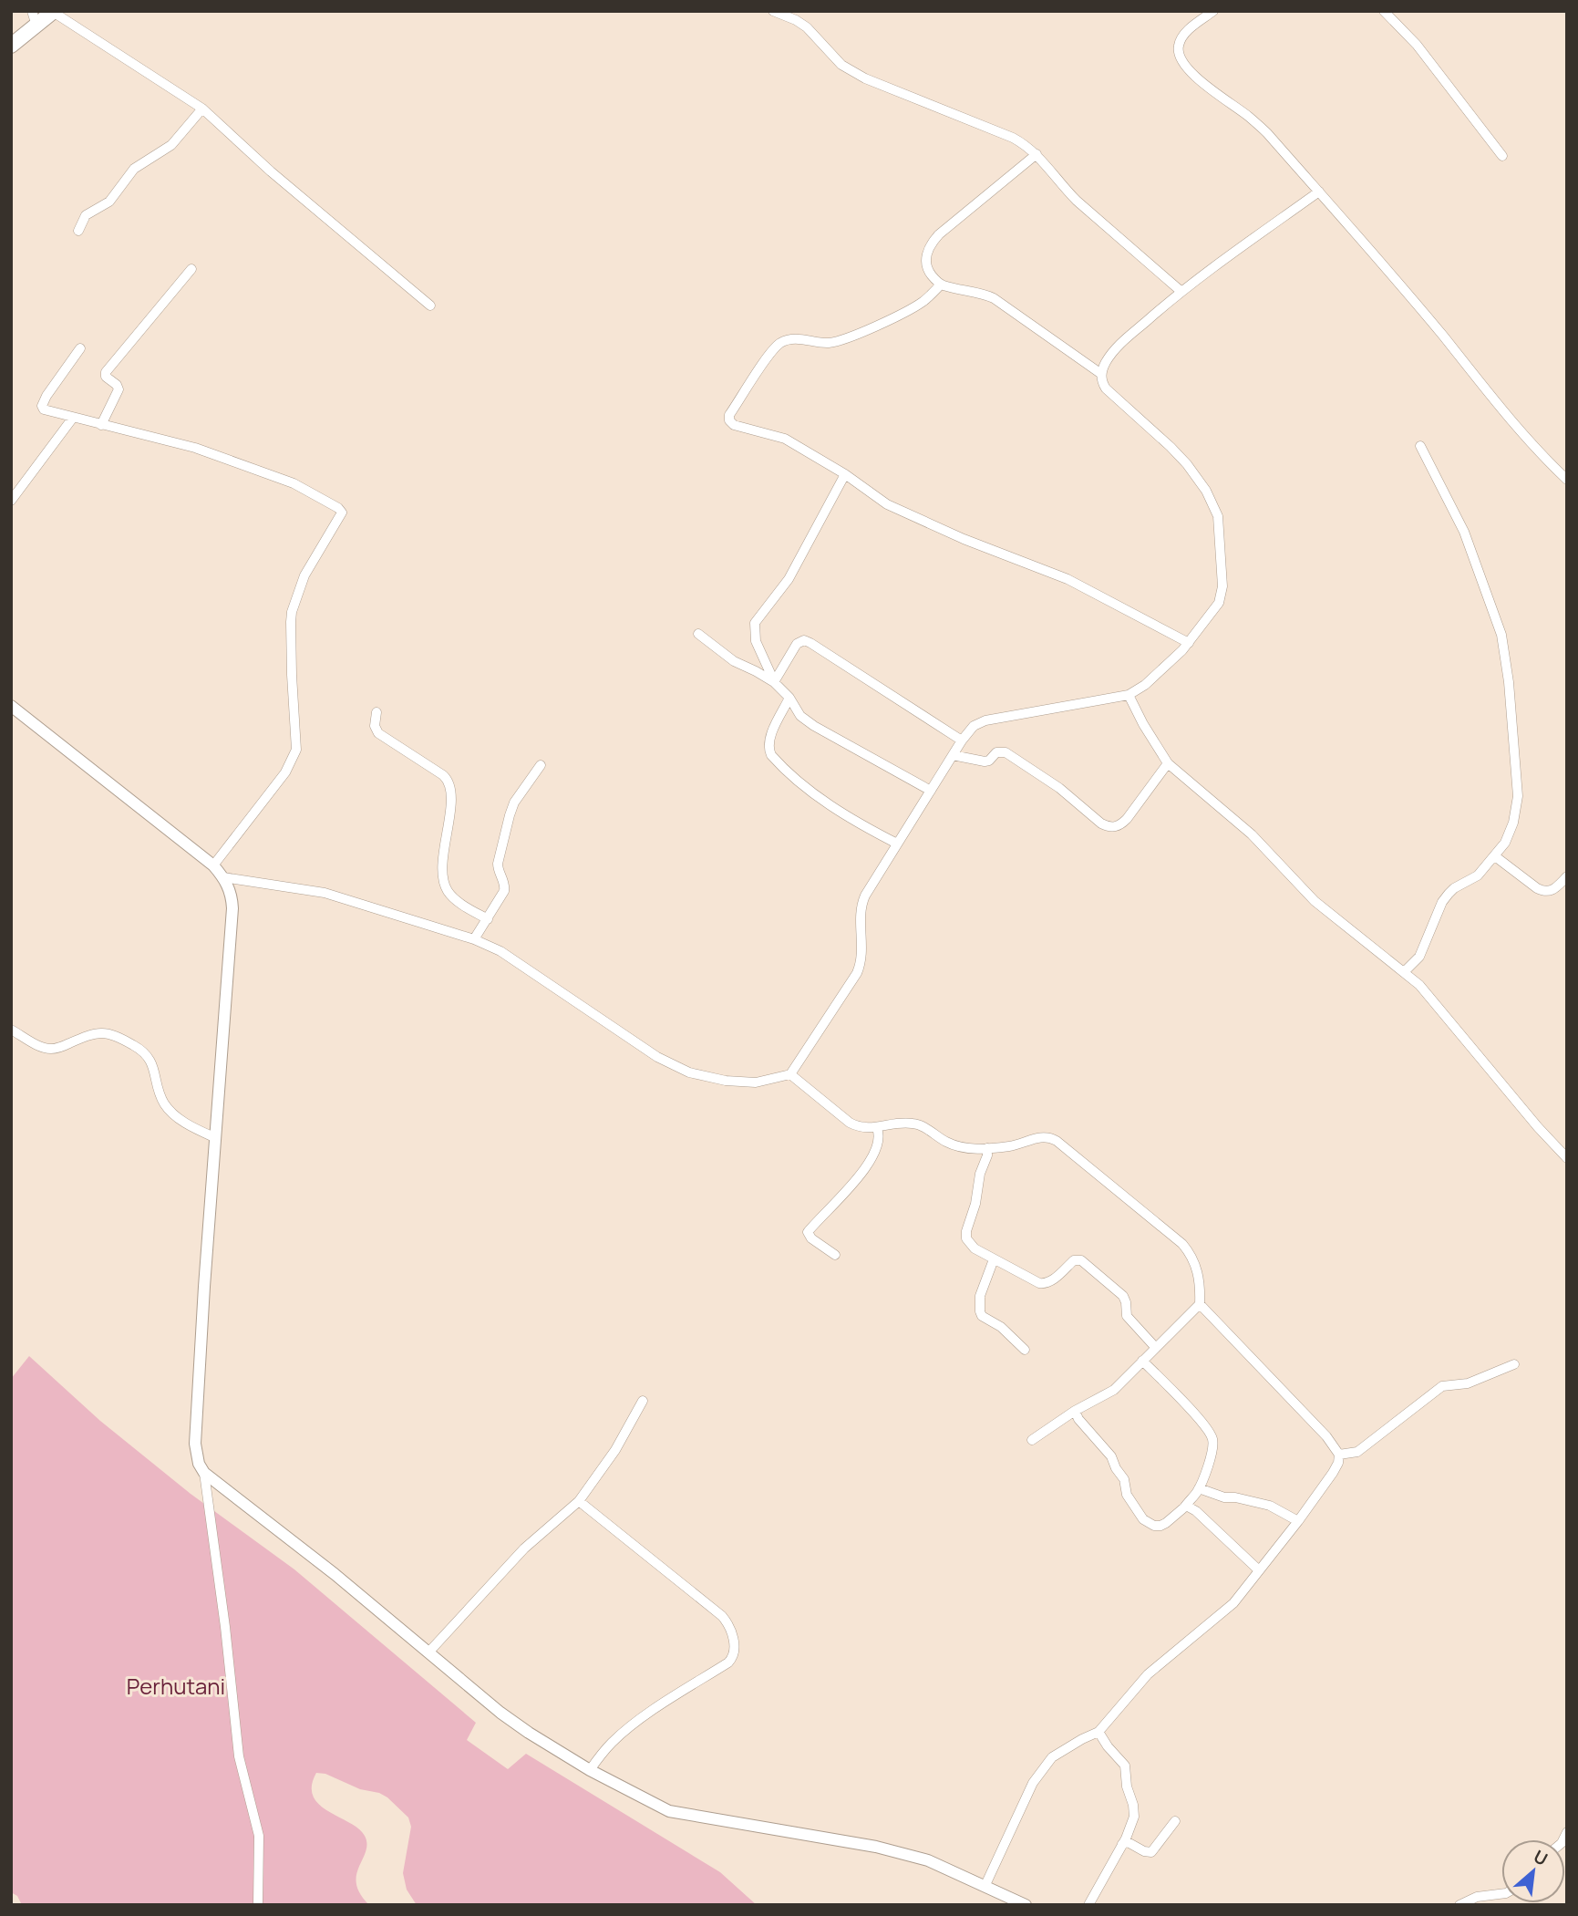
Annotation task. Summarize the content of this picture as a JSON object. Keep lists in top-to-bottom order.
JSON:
{
  "parks": ["Perhutani"],
  "north": "top right"
}
